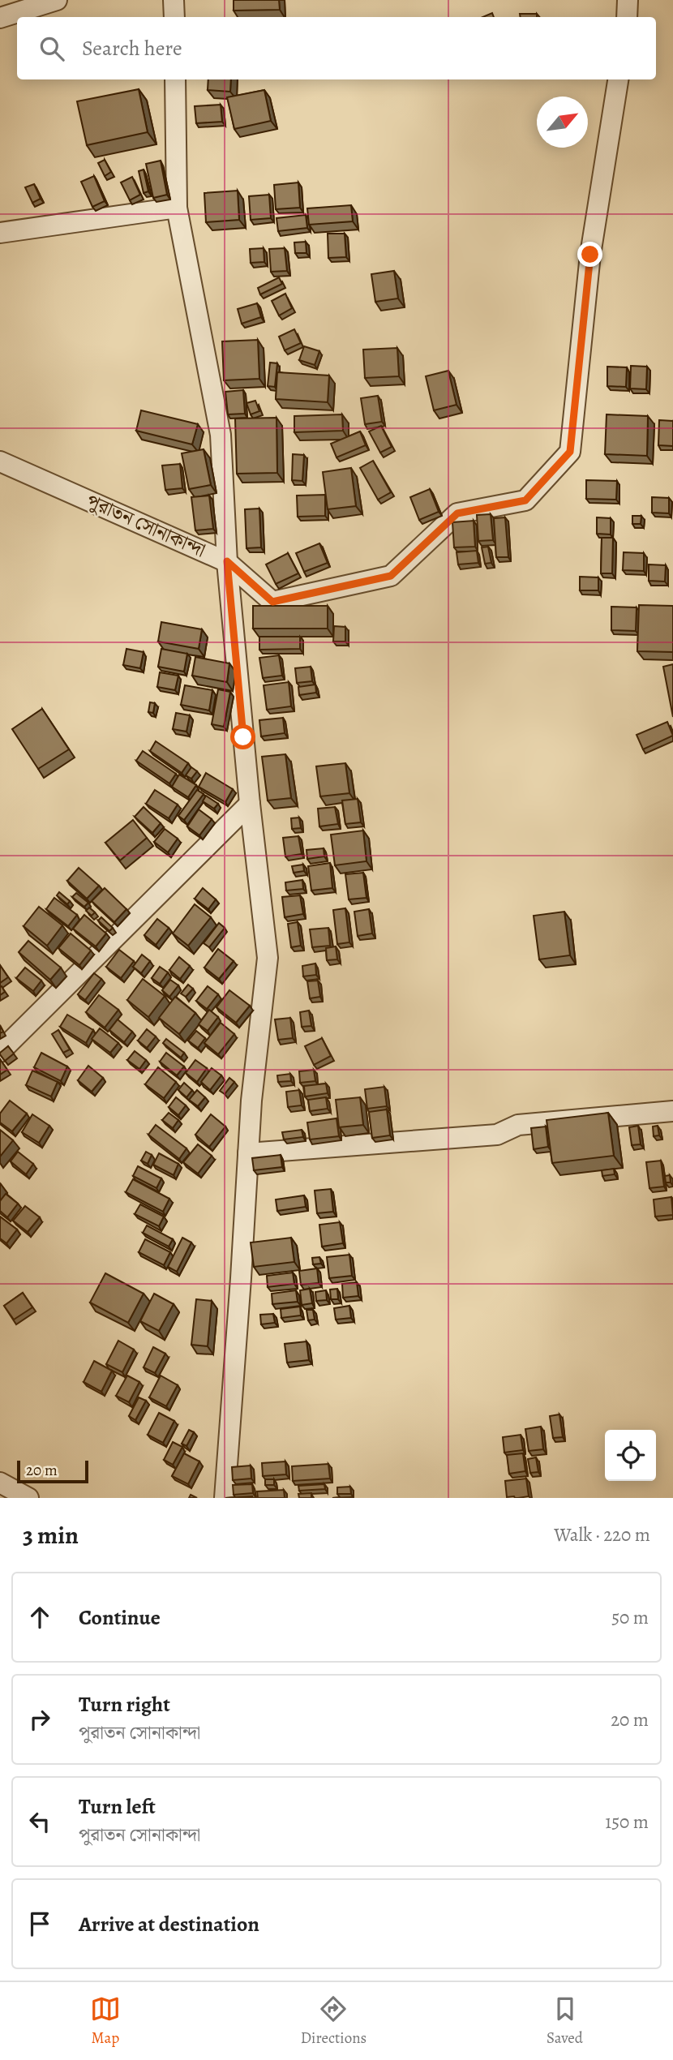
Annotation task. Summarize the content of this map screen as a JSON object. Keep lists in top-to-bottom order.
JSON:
{
  "streets": {
    "street": ["পুরাতন সোনাকান্দা"]
  },
  "scale_bar": "20 m",
  "north": "top right",
  "page": {
    "search": "Search here",
    "scale": "20 m",
    "heading": ["3 min", "Walk · 220 m"],
    "list": [
      ["Continue", "50 m"],
      ["Turn right", "পুরাতন সোনাকান্দা", "20 m"],
      ["Turn left", "পুরাতন সোনাকান্দা", "150 m"],
      "Arrive at destination"
    ],
    "nav": ["Map", "Directions", "Saved"]
  }
}
